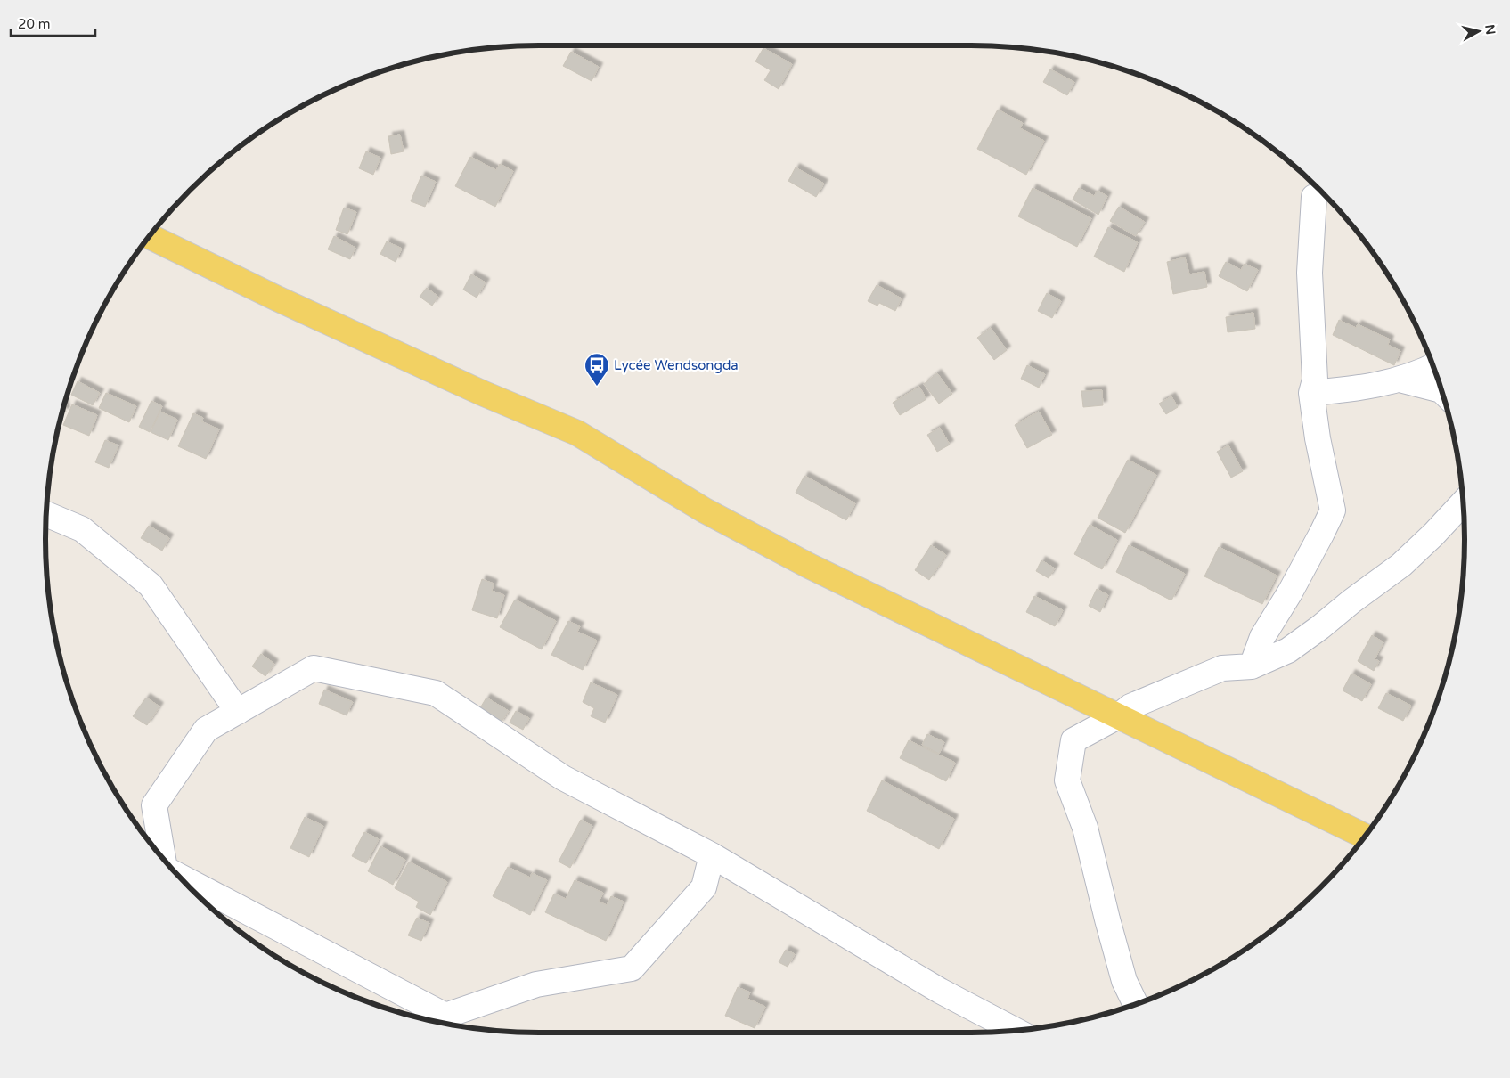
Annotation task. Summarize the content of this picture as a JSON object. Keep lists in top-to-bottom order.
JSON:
{
  "places": {
    "bus stop": ["Lycée Wendsongda"]
  },
  "scale_bar": "20 m",
  "north": "right"
}
